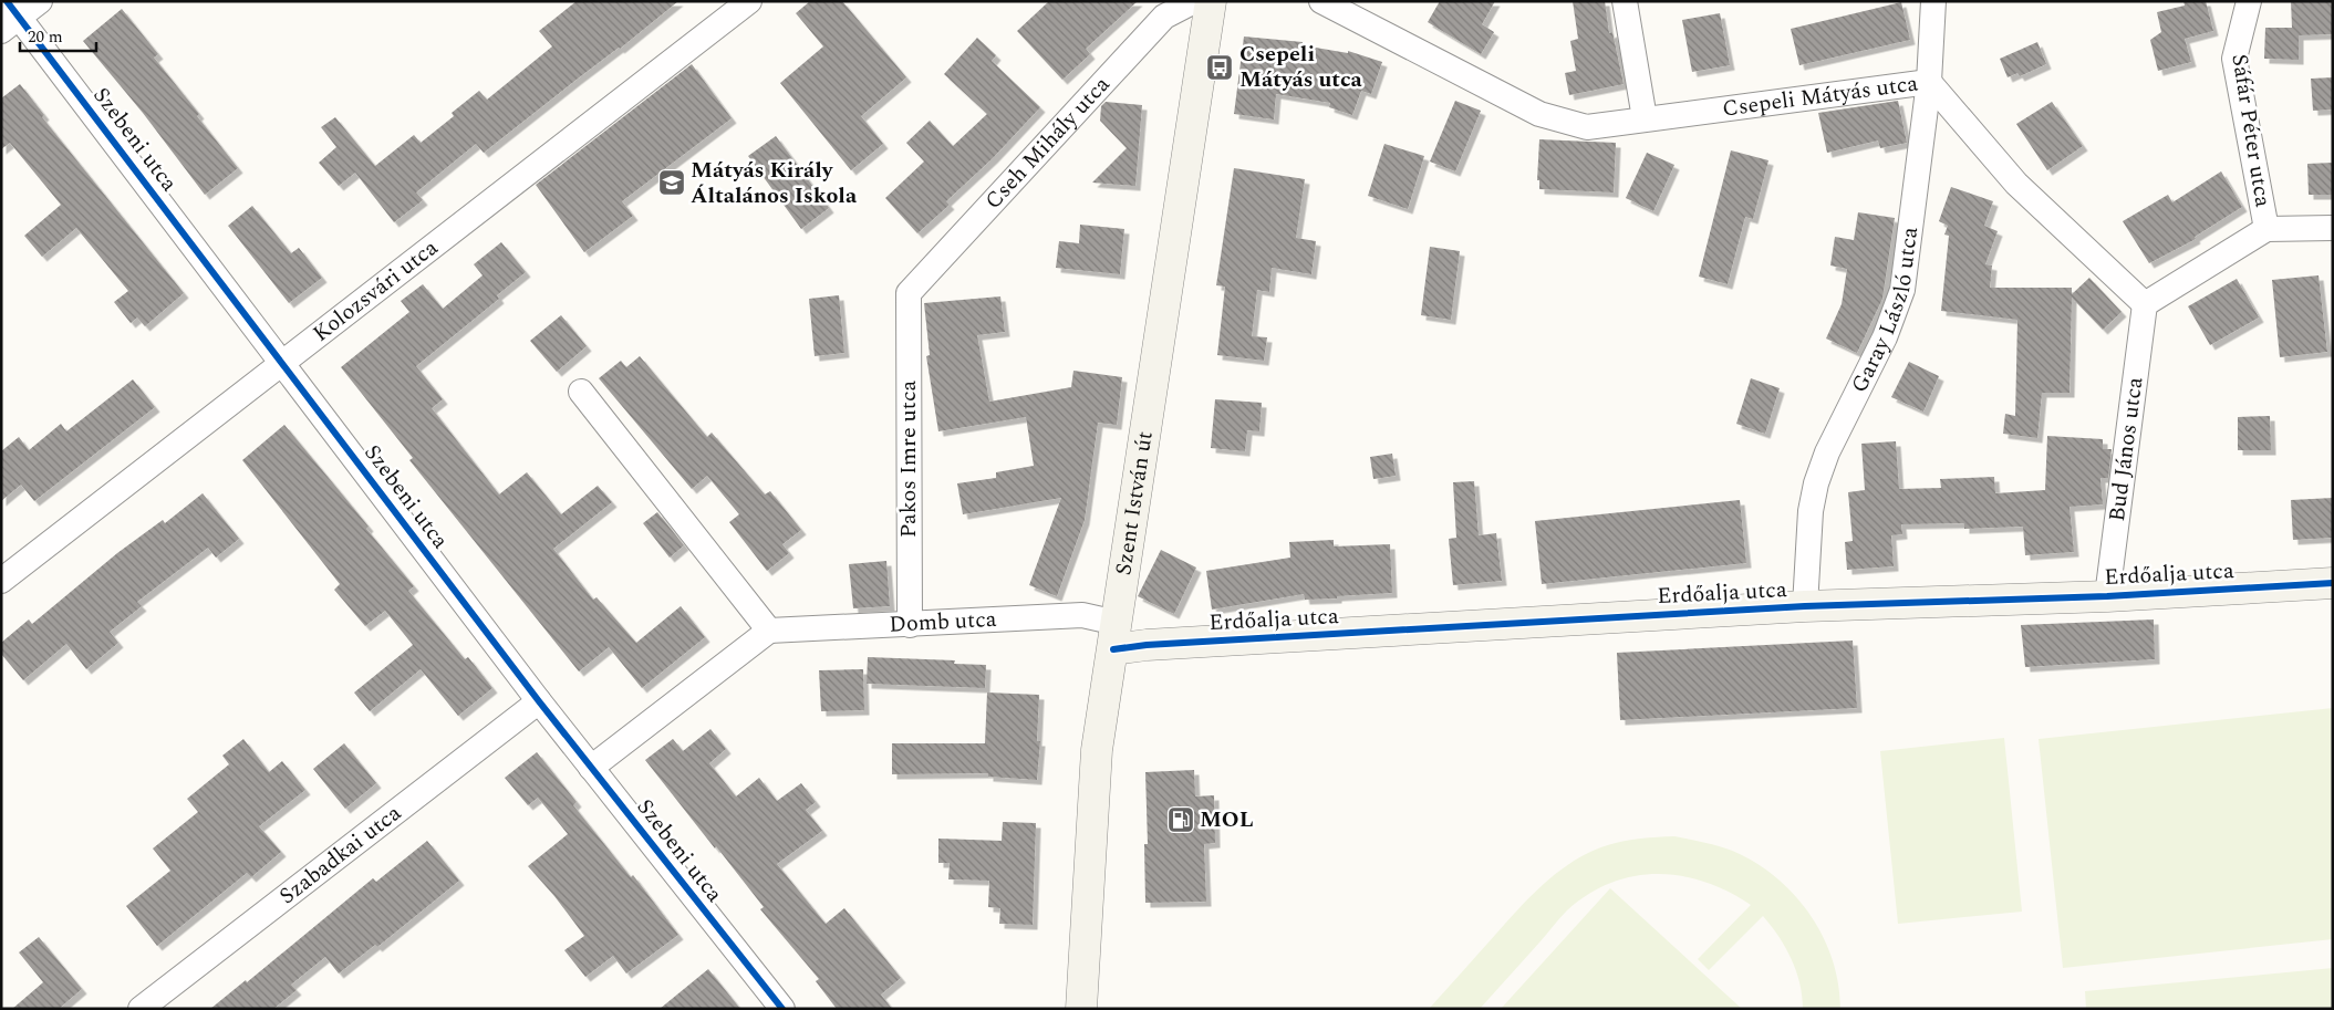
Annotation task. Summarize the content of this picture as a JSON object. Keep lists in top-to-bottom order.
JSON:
{
  "streets": {
    "street": [
      "Csepeli Mátyás utca",
      "Sáfár Péter utca",
      "Szebeni utca",
      "Cseh Mihály utca",
      "Kolozsvári utca",
      "Garay László utca",
      "Bud János utca",
      "Pakos Imre utca",
      "Szent István út",
      "Erdőalja utca",
      "Domb utca",
      "Szabadkai utca"
    ]
  },
  "crossings": [
    ["Csepeli Mátyás utca", "Garay László utca"],
    ["Csepeli Mátyás utca", "Bud János utca"],
    ["Szebeni utca", "Kolozsvári utca"],
    ["Szebeni utca", "Szabadkai utca"],
    ["Cseh Mihály utca", "Pakos Imre utca"],
    ["Garay László utca", "Erdőalja utca"],
    ["Bud János utca", "Erdőalja utca"],
    ["Pakos Imre utca", "Domb utca"],
    ["Szent István út", "Erdőalja utca"],
    ["Szent István út", "Domb utca"],
    ["Erdőalja utca", "Domb utca"]
  ],
  "places": {
    "bus stop": ["Csepeli Mátyás utca"],
    "school or university": ["Mátyás Király Általános Iskola"],
    "fuel station": ["MOL"]
  },
  "scale_bar": "20 m"
}
